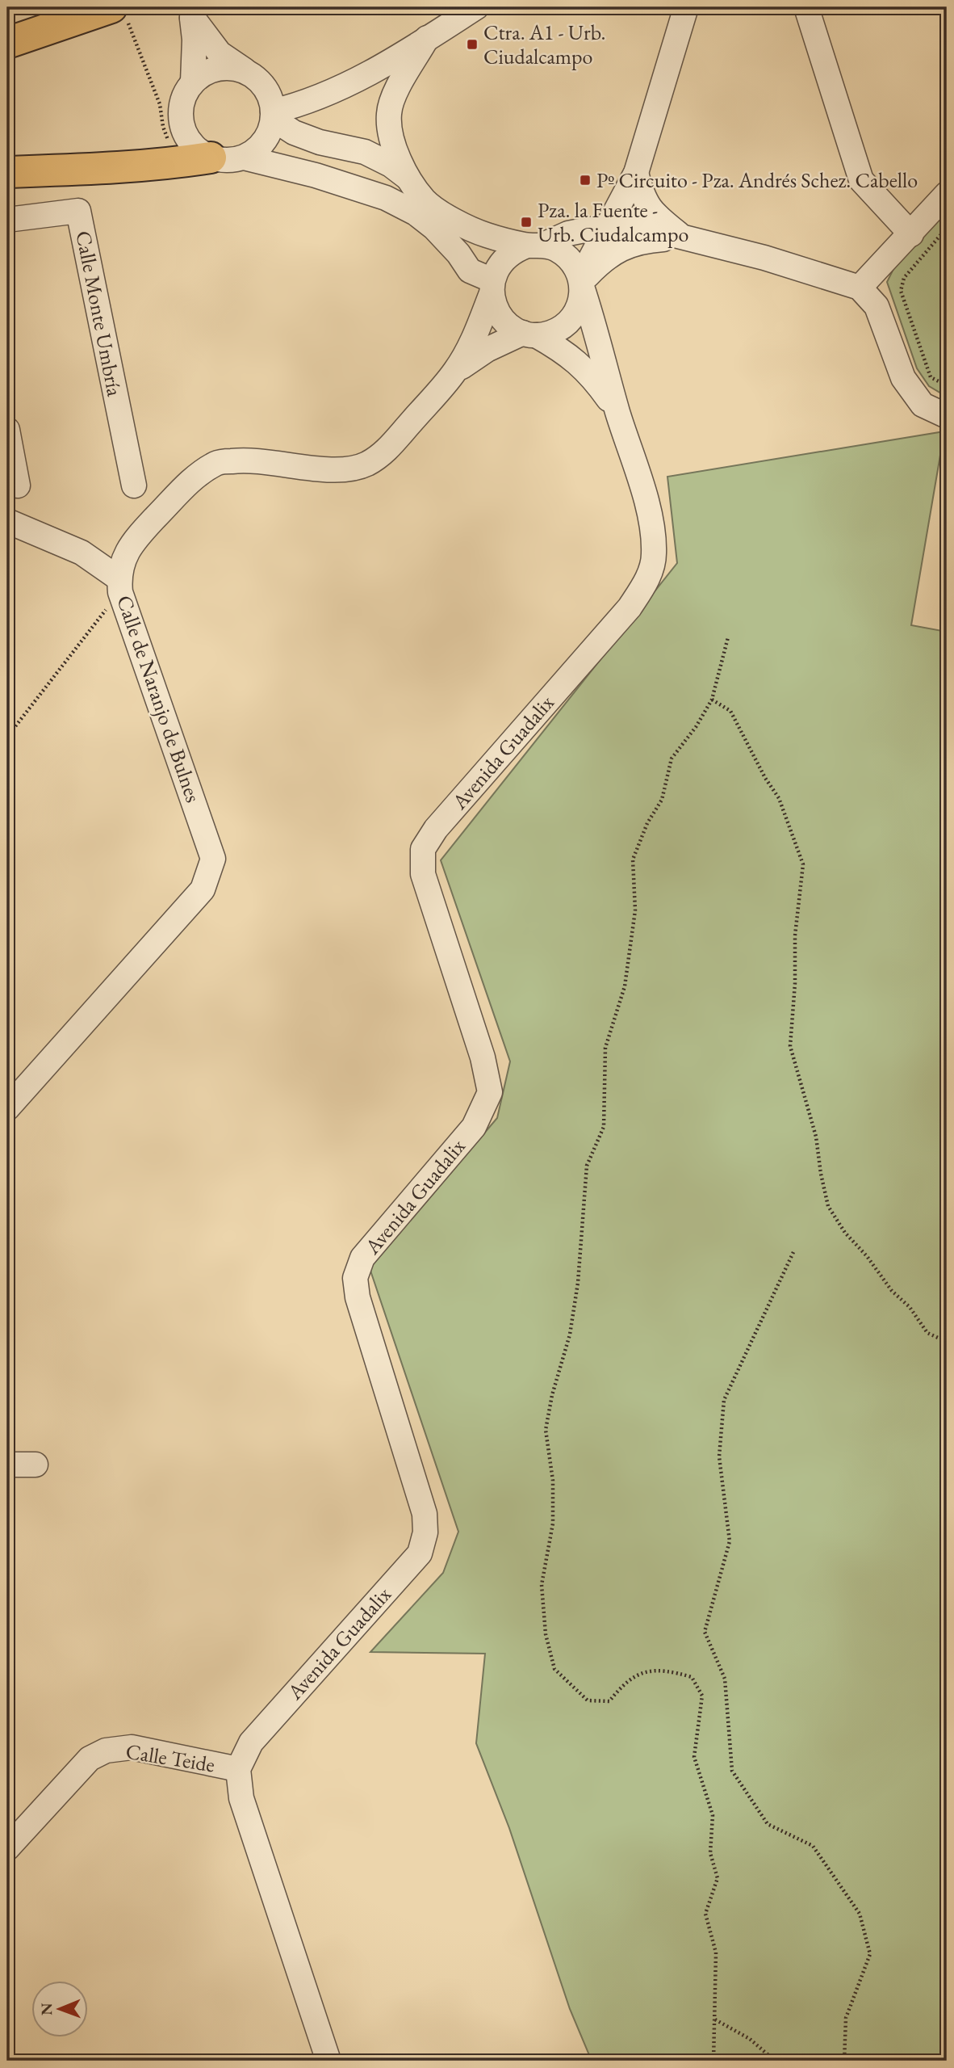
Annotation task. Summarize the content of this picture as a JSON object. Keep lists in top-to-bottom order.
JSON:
{
  "streets": {
    "street": [
      "Calle Monte Umbría",
      "Calle de Naranjo de Bulnes",
      "Avenida Guadalix",
      "Calle Teide"
    ]
  },
  "crossings": [
    ["Calle de Naranjo de Bulnes", "Avenida Guadalix"],
    ["Avenida Guadalix", "Calle Teide"]
  ],
  "places": {
    "transit": ["Ctra. A1 - Urb. Ciudalcampo", "Pº Circuito - Pza. Andrés Schez. Cabello", "Pza. la Fuente - Urb. Ciudalcampo"]
  },
  "north": "left"
}
